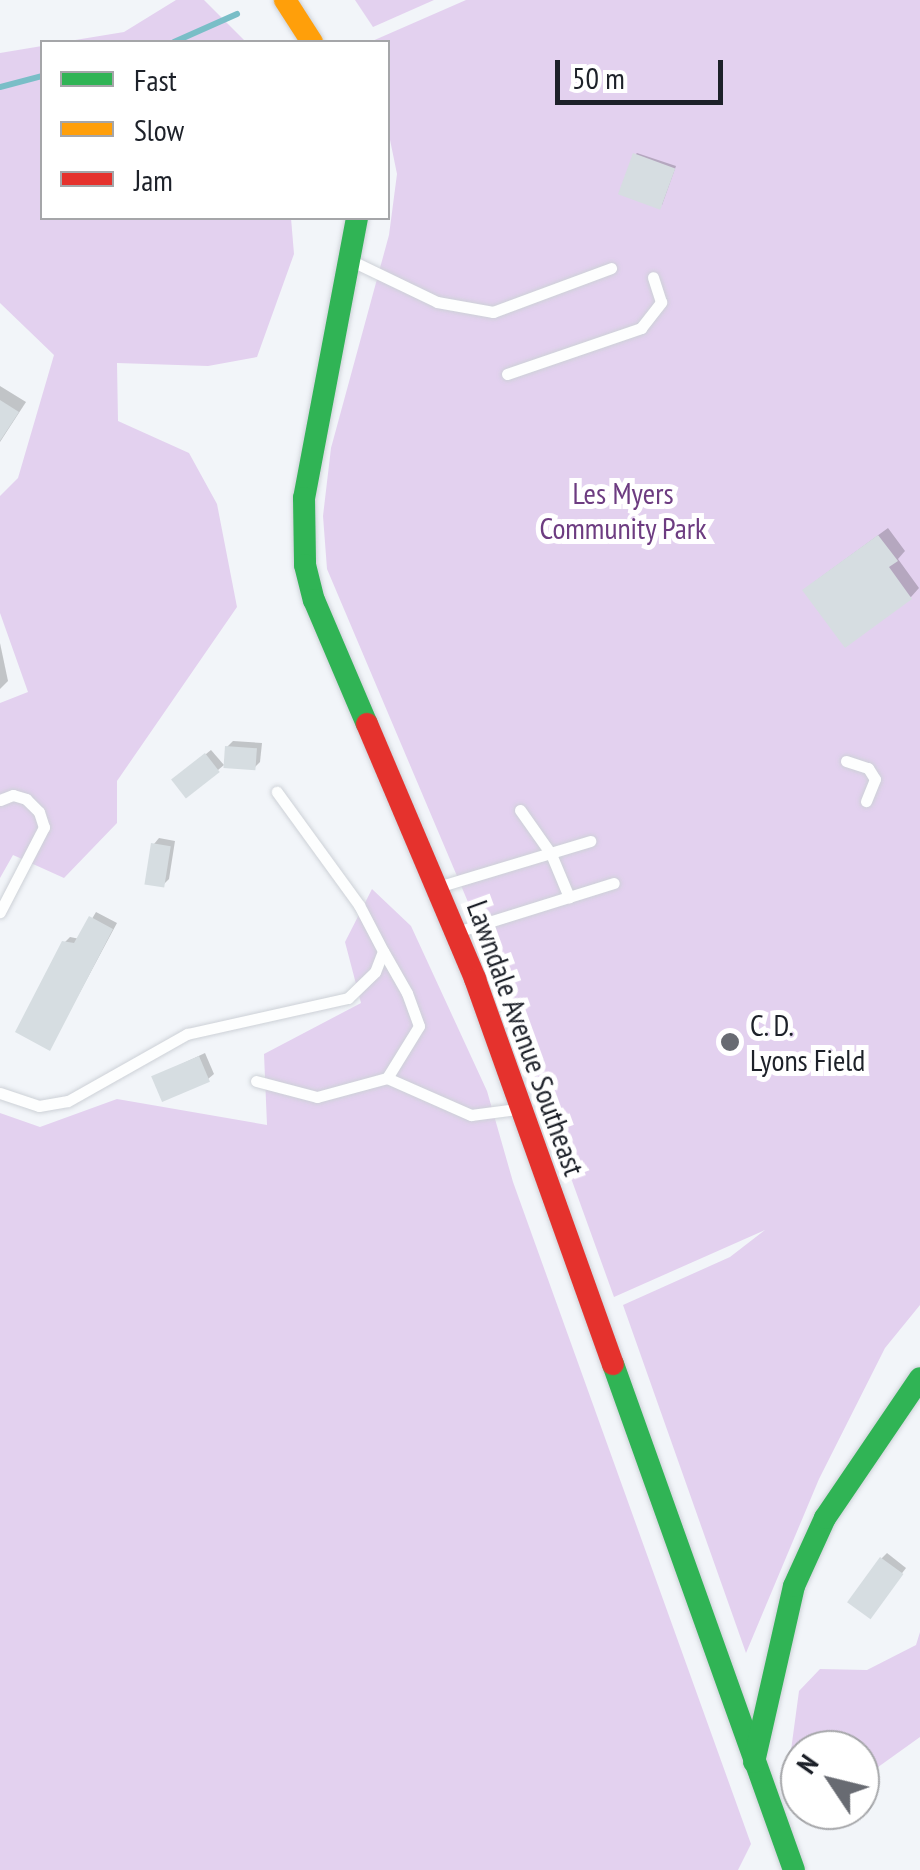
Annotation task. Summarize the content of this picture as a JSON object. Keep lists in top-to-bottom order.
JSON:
{
  "streets": {
    "street": ["Lawndale Avenue Southeast"]
  },
  "parks": ["Les Myers Community Park"],
  "places": ["C. D. Lyons Field"],
  "legend": ["Fast", "Slow", "Jam"],
  "scale_bar": "50 m",
  "north": "top left"
}
